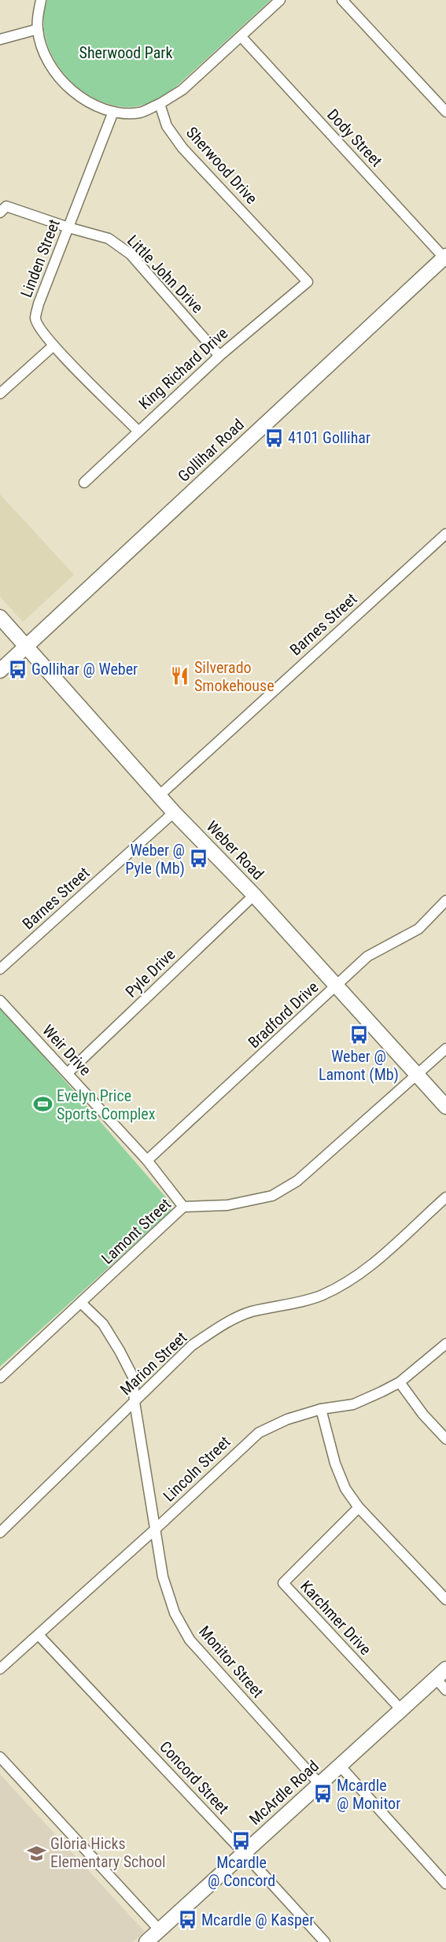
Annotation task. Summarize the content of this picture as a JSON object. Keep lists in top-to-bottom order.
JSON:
{
  "streets": {
    "main road": ["Gollihar Road", "Weber Road", "McArdle Road"],
    "street": [
      "Dody Street",
      "Sherwood Drive",
      "Linden Street",
      "Little John Drive",
      "King Richard Drive",
      "Barnes Street",
      "Pyle Drive",
      "Bradford Drive",
      "Weir Drive",
      "Lamont Street",
      "Marion Street",
      "Lincoln Street",
      "Karchmer Drive",
      "Monitor Street",
      "Concord Street"
    ]
  },
  "crossings": [
    ["Dody Street", "Gollihar Road"],
    ["Sherwood Drive", "King Richard Drive"],
    ["Linden Street", "Little John Drive"],
    ["Little John Drive", "King Richard Drive"],
    ["Gollihar Road", "Weber Road"],
    ["Barnes Street", "Weber Road"],
    ["Weber Road", "Pyle Drive"],
    ["Weber Road", "Bradford Drive"],
    ["Weber Road", "Lamont Street"],
    ["Pyle Drive", "Weir Drive"],
    ["Bradford Drive", "Weir Drive"],
    ["Weir Drive", "Lamont Street"],
    ["Lamont Street", "Monitor Street"],
    ["Marion Street", "Monitor Street"],
    ["Lincoln Street", "Monitor Street"],
    ["Lincoln Street", "Concord Street"],
    ["Karchmer Drive", "McArdle Road"],
    ["Monitor Street", "McArdle Road"],
    ["Concord Street", "McArdle Road"]
  ],
  "parks": ["Sherwood Park"],
  "places": {
    "bus stop": [
      "4101 Gollihar",
      "Gollihar @ Weber",
      "Weber @ Pyle (Mb)",
      "Weber @ Lamont (Mb)",
      "Mcardle @ Monitor",
      "Mcardle @ Concord",
      "Mcardle @ Kasper"
    ],
    "restaurant": ["Silverado Smokehouse"],
    "sports": ["Evelyn Price Sports Complex"],
    "school or university": ["Gloria Hicks Elementary School"]
  }
}
